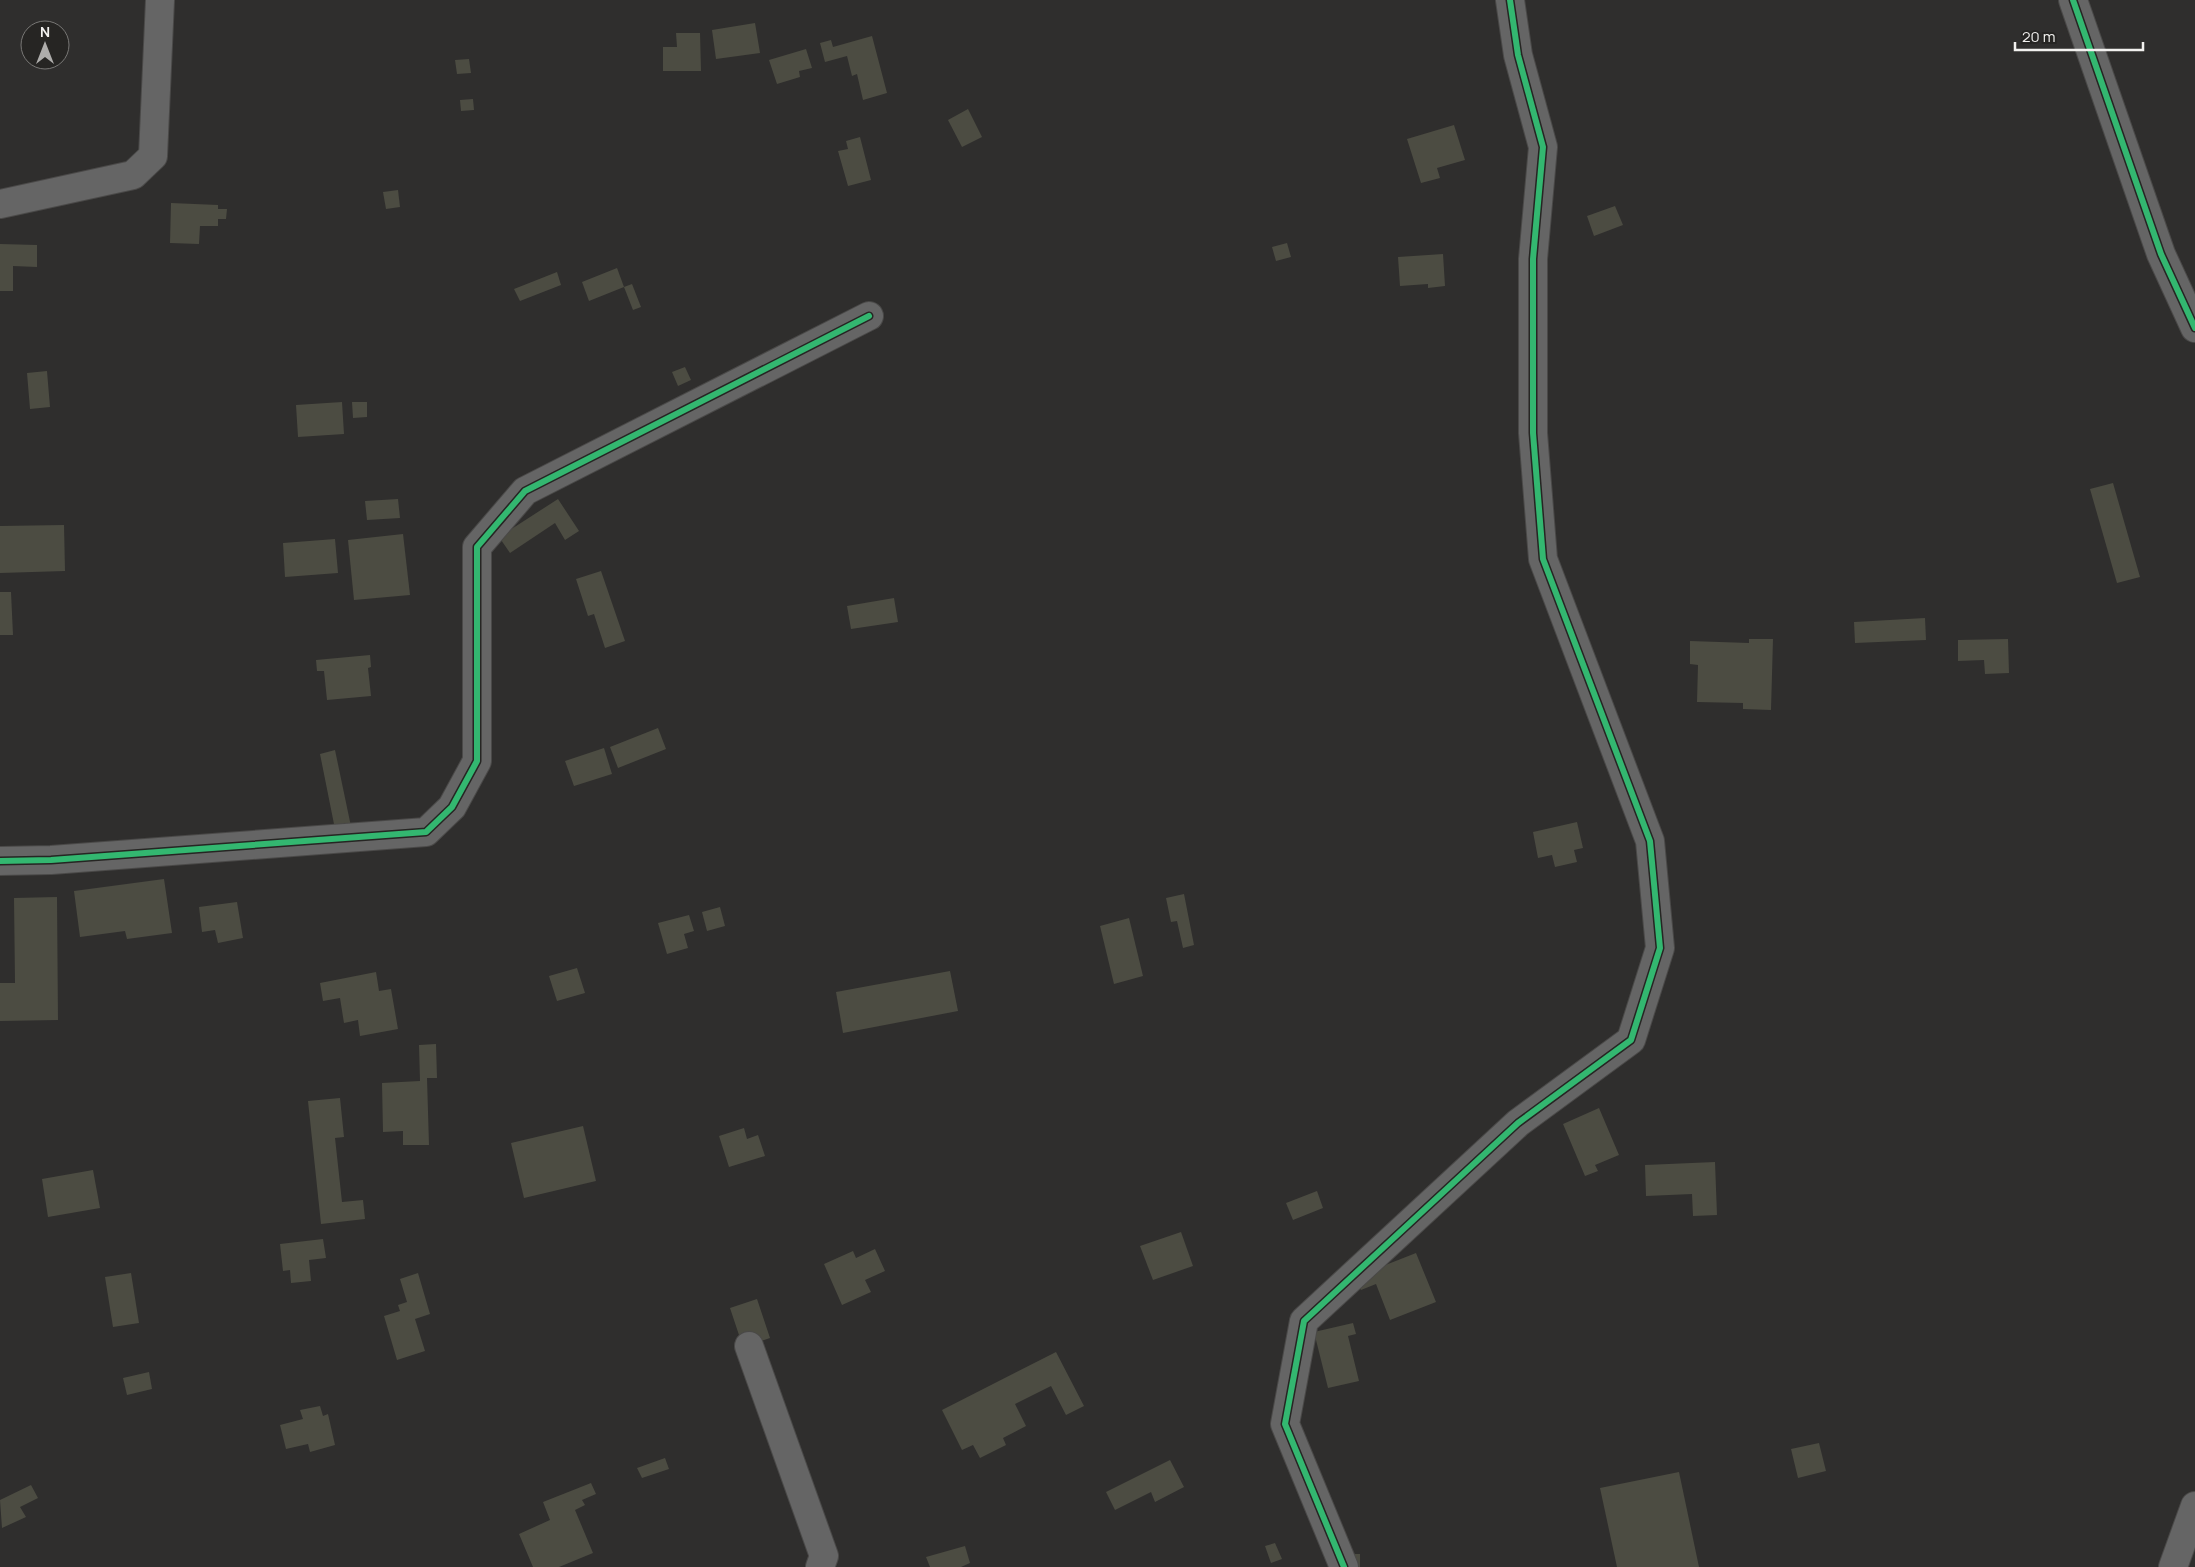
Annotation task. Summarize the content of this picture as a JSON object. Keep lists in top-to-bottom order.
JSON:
{
  "scale_bar": "20 m",
  "north": "top"
}
